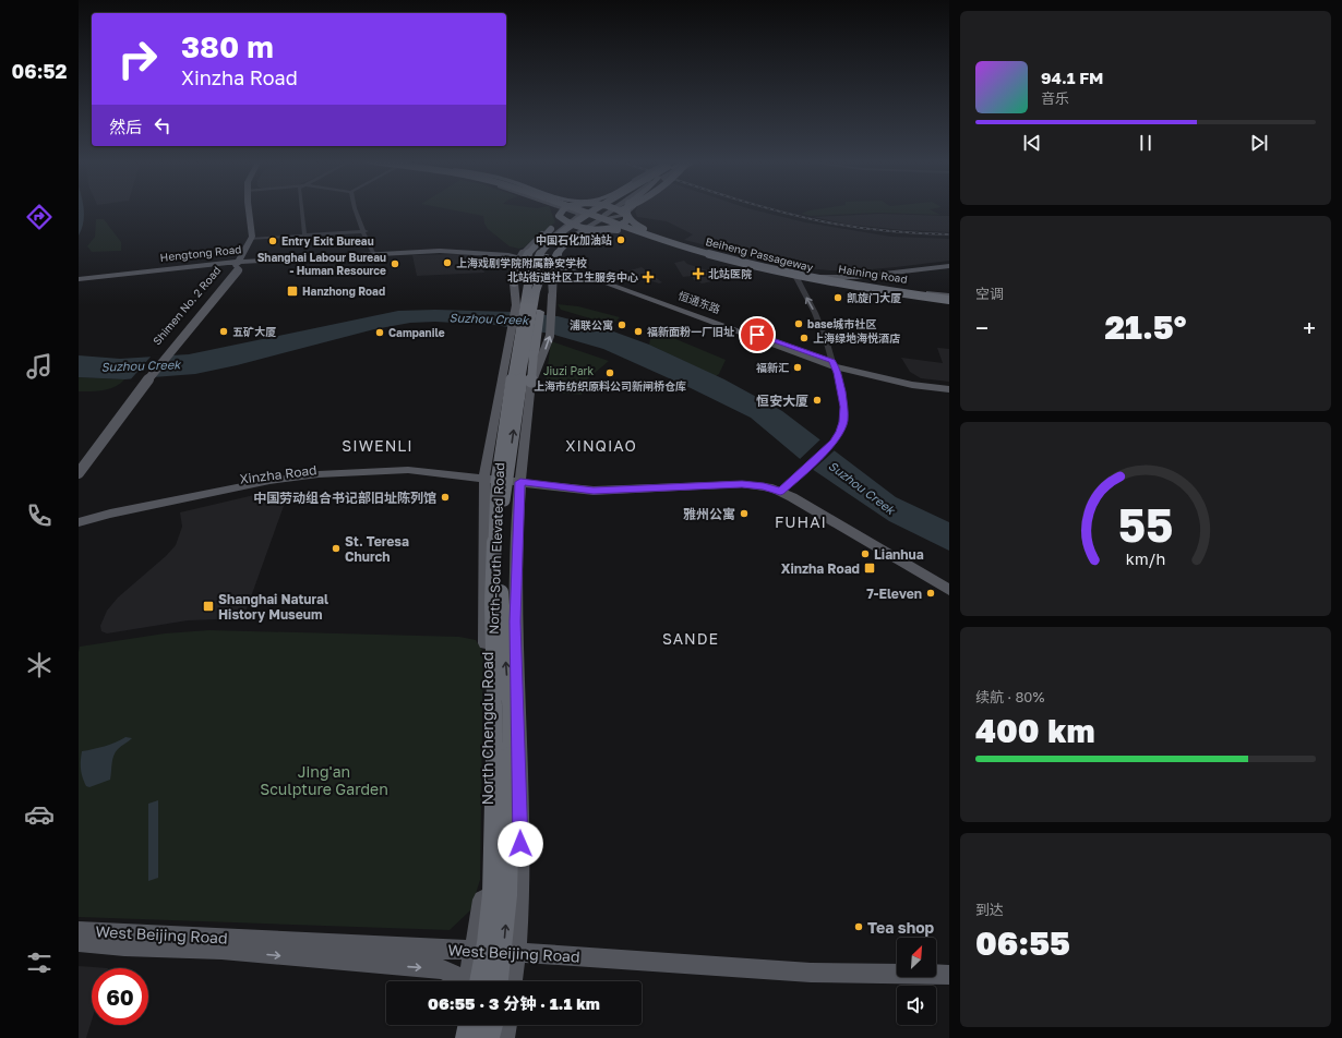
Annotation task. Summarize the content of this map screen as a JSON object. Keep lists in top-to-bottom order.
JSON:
{
  "streets": {
    "highway": ["Beiheng Passageway", "North-South Elevated Road"],
    "main road": [
      "Hengtong Road",
      "Haining Road",
      "Shimen No. 2 Road",
      "Xinzha Road",
      "North Chengdu Road",
      "West Beijing Road"
    ]
  },
  "crossings": [
    ["Hengtong Road", "Shimen No. 2 Road"],
    ["Beiheng Passageway", "Haining Road"],
    ["Xinzha Road", "North Chengdu Road"],
    ["North Chengdu Road", "West Beijing Road"]
  ],
  "districts": [
    "SIWENLI",
    "XINQIAO",
    "FUHAI",
    "SANDE"
  ],
  "water": ["Suzhou Creek"],
  "parks": ["Jiuzi Park", "Jing'an Sculpture Garden"],
  "places": {
    "other": [
      "中国石化加油站",
      "Entry Exit Bureau",
      "上海戏剧学院附属静安学校",
      "Shanghai Labour Bureau - Human Resource",
      "凯旋门大厦",
      "base城市社区",
      "浦联公寓",
      "五矿大厦",
      "福新面粉一厂旧址",
      "Campanile",
      "上海绿地海悦酒店",
      "福新汇",
      "上海市纺织原料公司新闸桥仓库",
      "恒安大厦",
      "中国劳动组合书记部旧址陈列馆",
      "雅州公寓",
      "St. Teresa Church",
      "Lianhua",
      "7-Eleven",
      "Tea shop"
    ],
    "health": ["北站医院", "北站街道社区卫生服务中心"],
    "transit": ["Hanzhong Road", "Xinzha Road", "Shanghai Natural History Museum"]
  },
  "north": "top right",
  "page": {
    "tabs": "06:52",
    "turn": ["380 m", "Xinzha Road"],
    "song": ["94.1 FM", "音乐"],
    "then": "然后",
    "tile": [
      "空调",
      ["续航 · 80%", "400 km"],
      ["到达", "06:55"]
    ],
    "heat": ["−", "21.5°", "+"],
    "limit": "60",
    "trip": "06:55 · 3 分钟 · 1.1 km",
    "gauge": ["55", "km/h"]
  }
}
